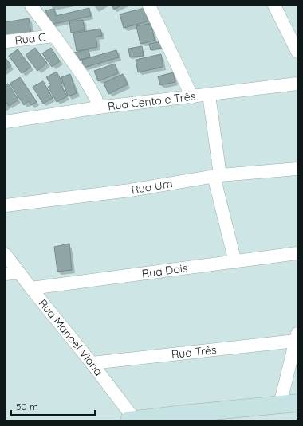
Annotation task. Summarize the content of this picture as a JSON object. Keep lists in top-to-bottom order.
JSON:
{
  "streets": {
    "street": [
      "Rua C",
      "Rua Cento e Três",
      "Rua Um",
      "Rua Dois",
      "Rua Manoel Viana",
      "Rua Três"
    ]
  },
  "crossings": [
    ["Rua Dois", "Rua Manoel Viana"],
    ["Rua Manoel Viana", "Rua Três"]
  ],
  "scale_bar": "50 m"
}
